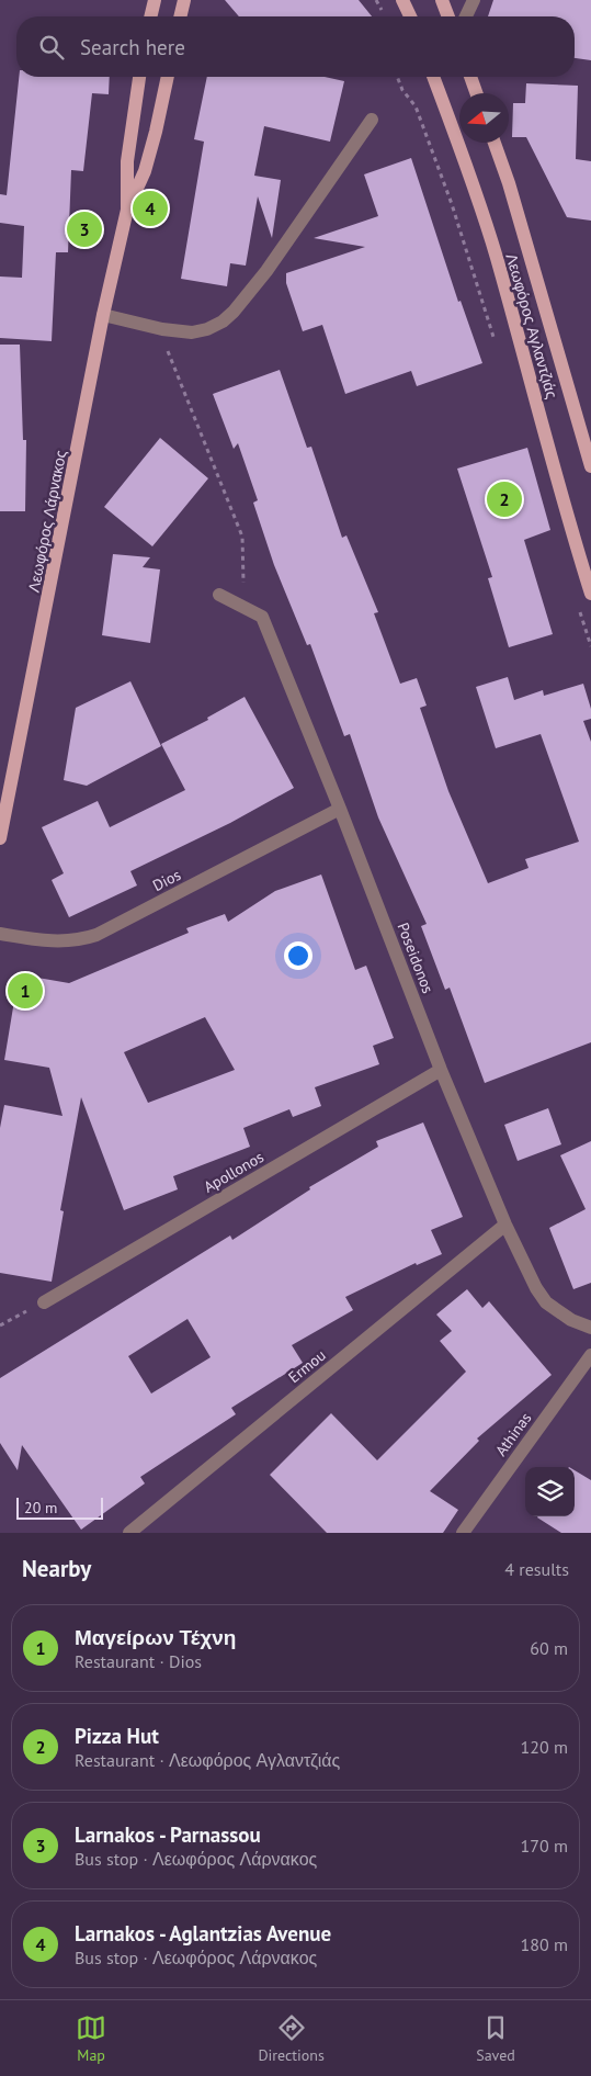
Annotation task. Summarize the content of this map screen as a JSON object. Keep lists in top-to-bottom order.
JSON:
{
  "streets": {
    "main road": ["Λεωφόρος Αγλαντζιάς", "Λεωφόρος Λάρνακος"],
    "street": [
      "Dios",
      "Poseidonos",
      "Apollonos",
      "Ermou",
      "Athinas"
    ]
  },
  "crossings": [
    ["Dios", "Poseidonos"],
    ["Poseidonos", "Apollonos"],
    ["Poseidonos", "Ermou"]
  ],
  "scale_bar": "20 m",
  "north": "left",
  "page": {
    "search": "Search here",
    "pins": [
      "4",
      "3",
      "2",
      "1"
    ],
    "scale": "20 m",
    "heading": ["Nearby", "4 results"],
    "list": [
      {
        "mark": "1",
        "name": "Μαγείρων Τέχνη",
        "note": "Restaurant · Dios",
        "value": "60 m"
      },
      {
        "mark": "2",
        "name": "Pizza Hut",
        "note": "Restaurant · Λεωφόρος Αγλαντζιάς",
        "value": "120 m"
      },
      {
        "mark": "3",
        "name": "Larnakos - Parnassou",
        "note": "Bus stop · Λεωφόρος Λάρνακος",
        "value": "170 m"
      },
      {
        "mark": "4",
        "name": "Larnakos - Aglantzias Avenue",
        "note": "Bus stop · Λεωφόρος Λάρνακος",
        "value": "180 m"
      }
    ],
    "nav": ["Map", "Directions", "Saved"]
  }
}
